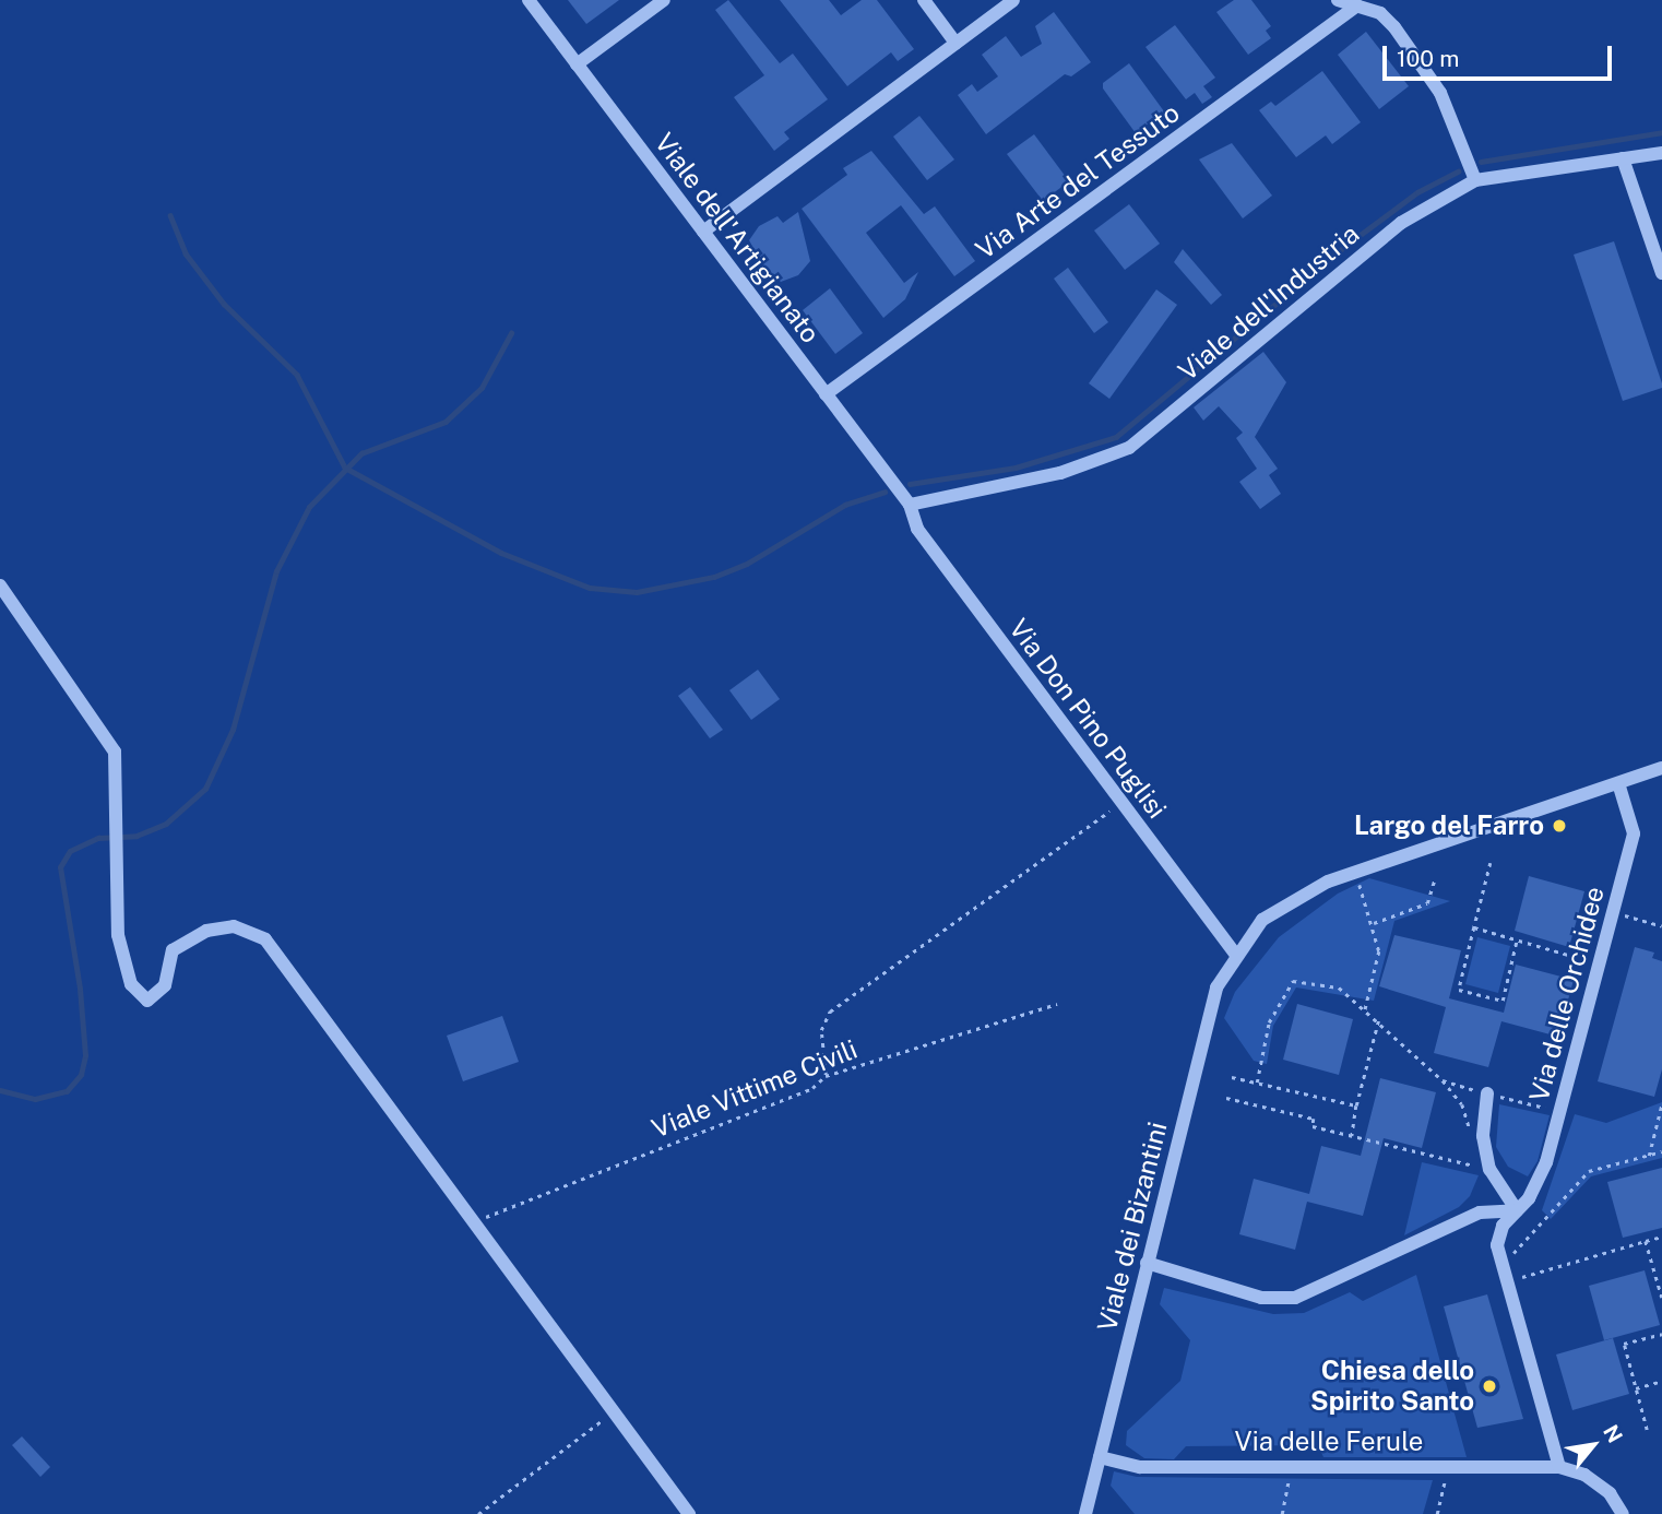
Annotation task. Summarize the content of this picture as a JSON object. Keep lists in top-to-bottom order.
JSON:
{
  "streets": {
    "street": [
      "Via Arte del Tessuto",
      "Viale dell'Artigianato",
      "Viale dell'Industria",
      "Via Don Pino Puglisi",
      "Via delle Orchidee",
      "Viale dei Bizantini",
      "Via delle Ferule"
    ],
    "path": ["Viale Vittime Civili"]
  },
  "crossings": [
    ["Via Arte del Tessuto", "Viale dell'Artigianato"],
    ["Viale dell'Artigianato", "Viale dell'Industria"],
    ["Viale dell'Artigianato", "Via Don Pino Puglisi"],
    ["Viale dell'Industria", "Via Don Pino Puglisi"],
    ["Via Don Pino Puglisi", "Viale dei Bizantini"],
    ["Via delle Orchidee", "Viale dei Bizantini"],
    ["Via delle Orchidee", "Via delle Ferule"],
    ["Viale dei Bizantini", "Via delle Ferule"]
  ],
  "places": ["Largo del Farro", "Chiesa dello Spirito Santo"],
  "scale_bar": "100 m",
  "north": "top right"
}
